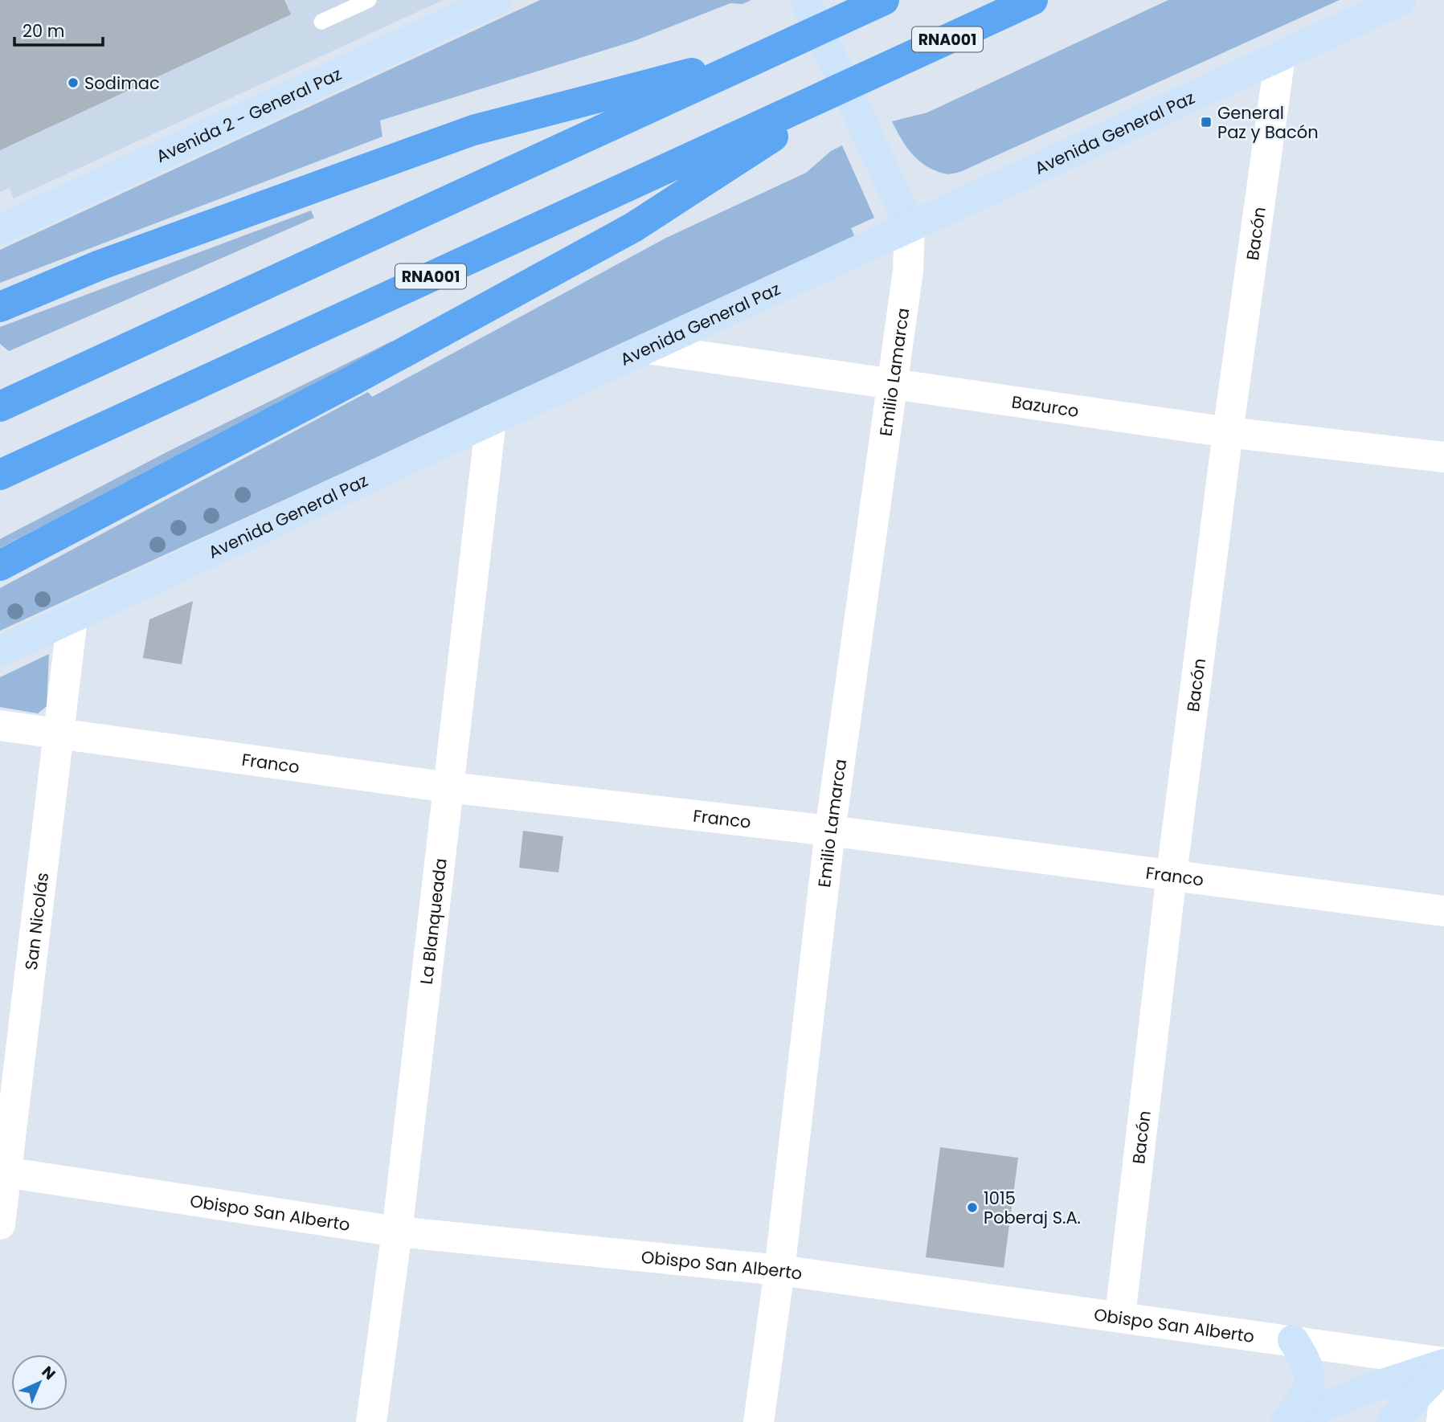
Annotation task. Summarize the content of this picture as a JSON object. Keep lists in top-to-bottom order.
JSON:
{
  "streets": {
    "highway": ["RNA001"],
    "street": [
      "Avenida 2 - General Paz",
      "Avenida General Paz",
      "Bacón",
      "Emilio Lamarca",
      "Bazurco",
      "Franco",
      "San Nicolás",
      "La Blanqueada",
      "Obispo San Alberto"
    ]
  },
  "crossings": [
    ["Avenida General Paz", "Bacón"],
    ["Avenida General Paz", "Emilio Lamarca"],
    ["Avenida General Paz", "Bazurco"],
    ["Avenida General Paz", "San Nicolás"],
    ["Avenida General Paz", "La Blanqueada"],
    ["Bacón", "Bazurco"],
    ["Bacón", "Franco"],
    ["Bacón", "Obispo San Alberto"],
    ["Emilio Lamarca", "Bazurco"],
    ["Emilio Lamarca", "Franco"],
    ["Emilio Lamarca", "Obispo San Alberto"],
    ["Franco", "San Nicolás"],
    ["Franco", "La Blanqueada"],
    ["San Nicolás", "Obispo San Alberto"],
    ["La Blanqueada", "Obispo San Alberto"]
  ],
  "places": {
    "other": ["Sodimac", "1015 Poberaj S.A."],
    "transit": ["General Paz y Bacón"]
  },
  "scale_bar": "20 m",
  "north": "top right"
}
